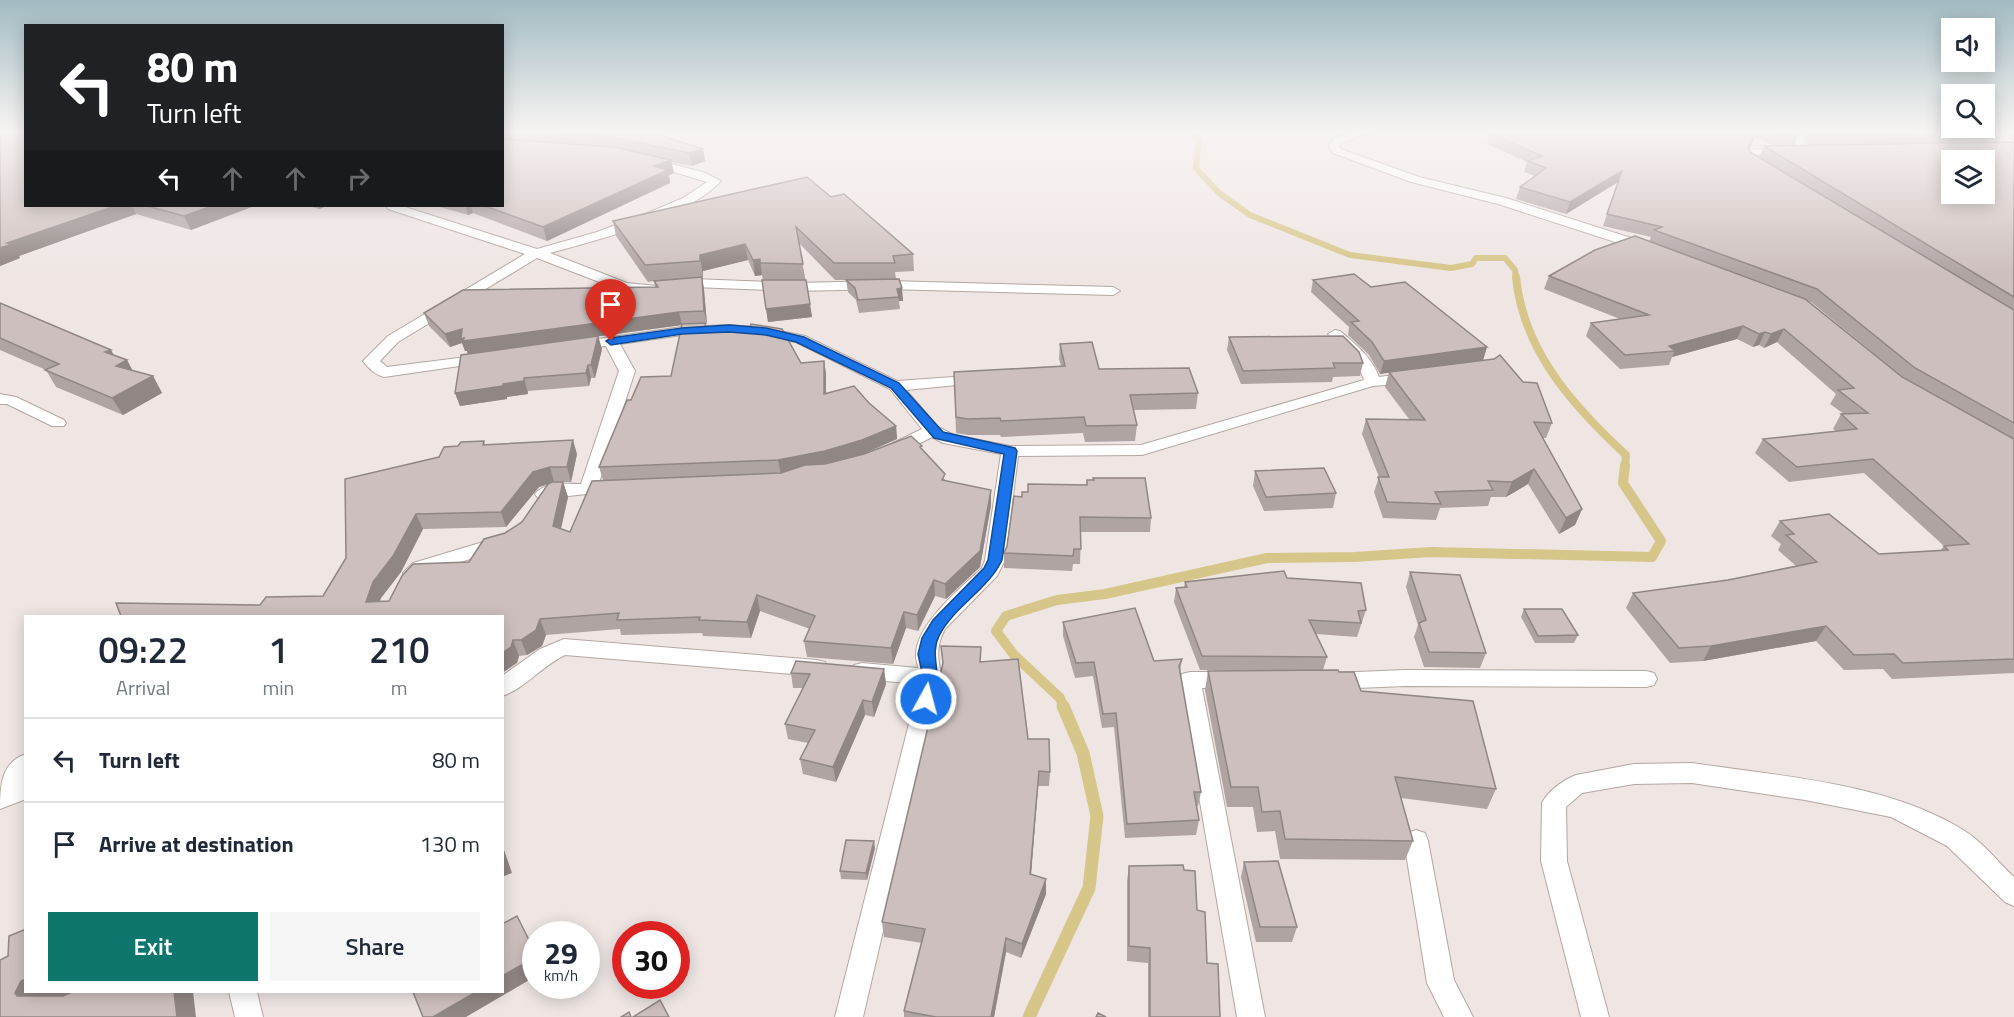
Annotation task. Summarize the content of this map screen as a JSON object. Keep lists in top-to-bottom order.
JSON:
{
  "page": {
    "turn": ["80 m", "Turn left"],
    "eta": [
      "09:22",
      "Arrival",
      "1",
      "min",
      "210",
      "m"
    ],
    "list": [
      {
        "name": "Turn left",
        "value": "80 m"
      },
      {
        "name": "Arrive at destination",
        "value": "130 m"
      }
    ],
    "buttons": ["Exit", "Share"],
    "speed": "29 km/h",
    "limit": "30"
  }
}
